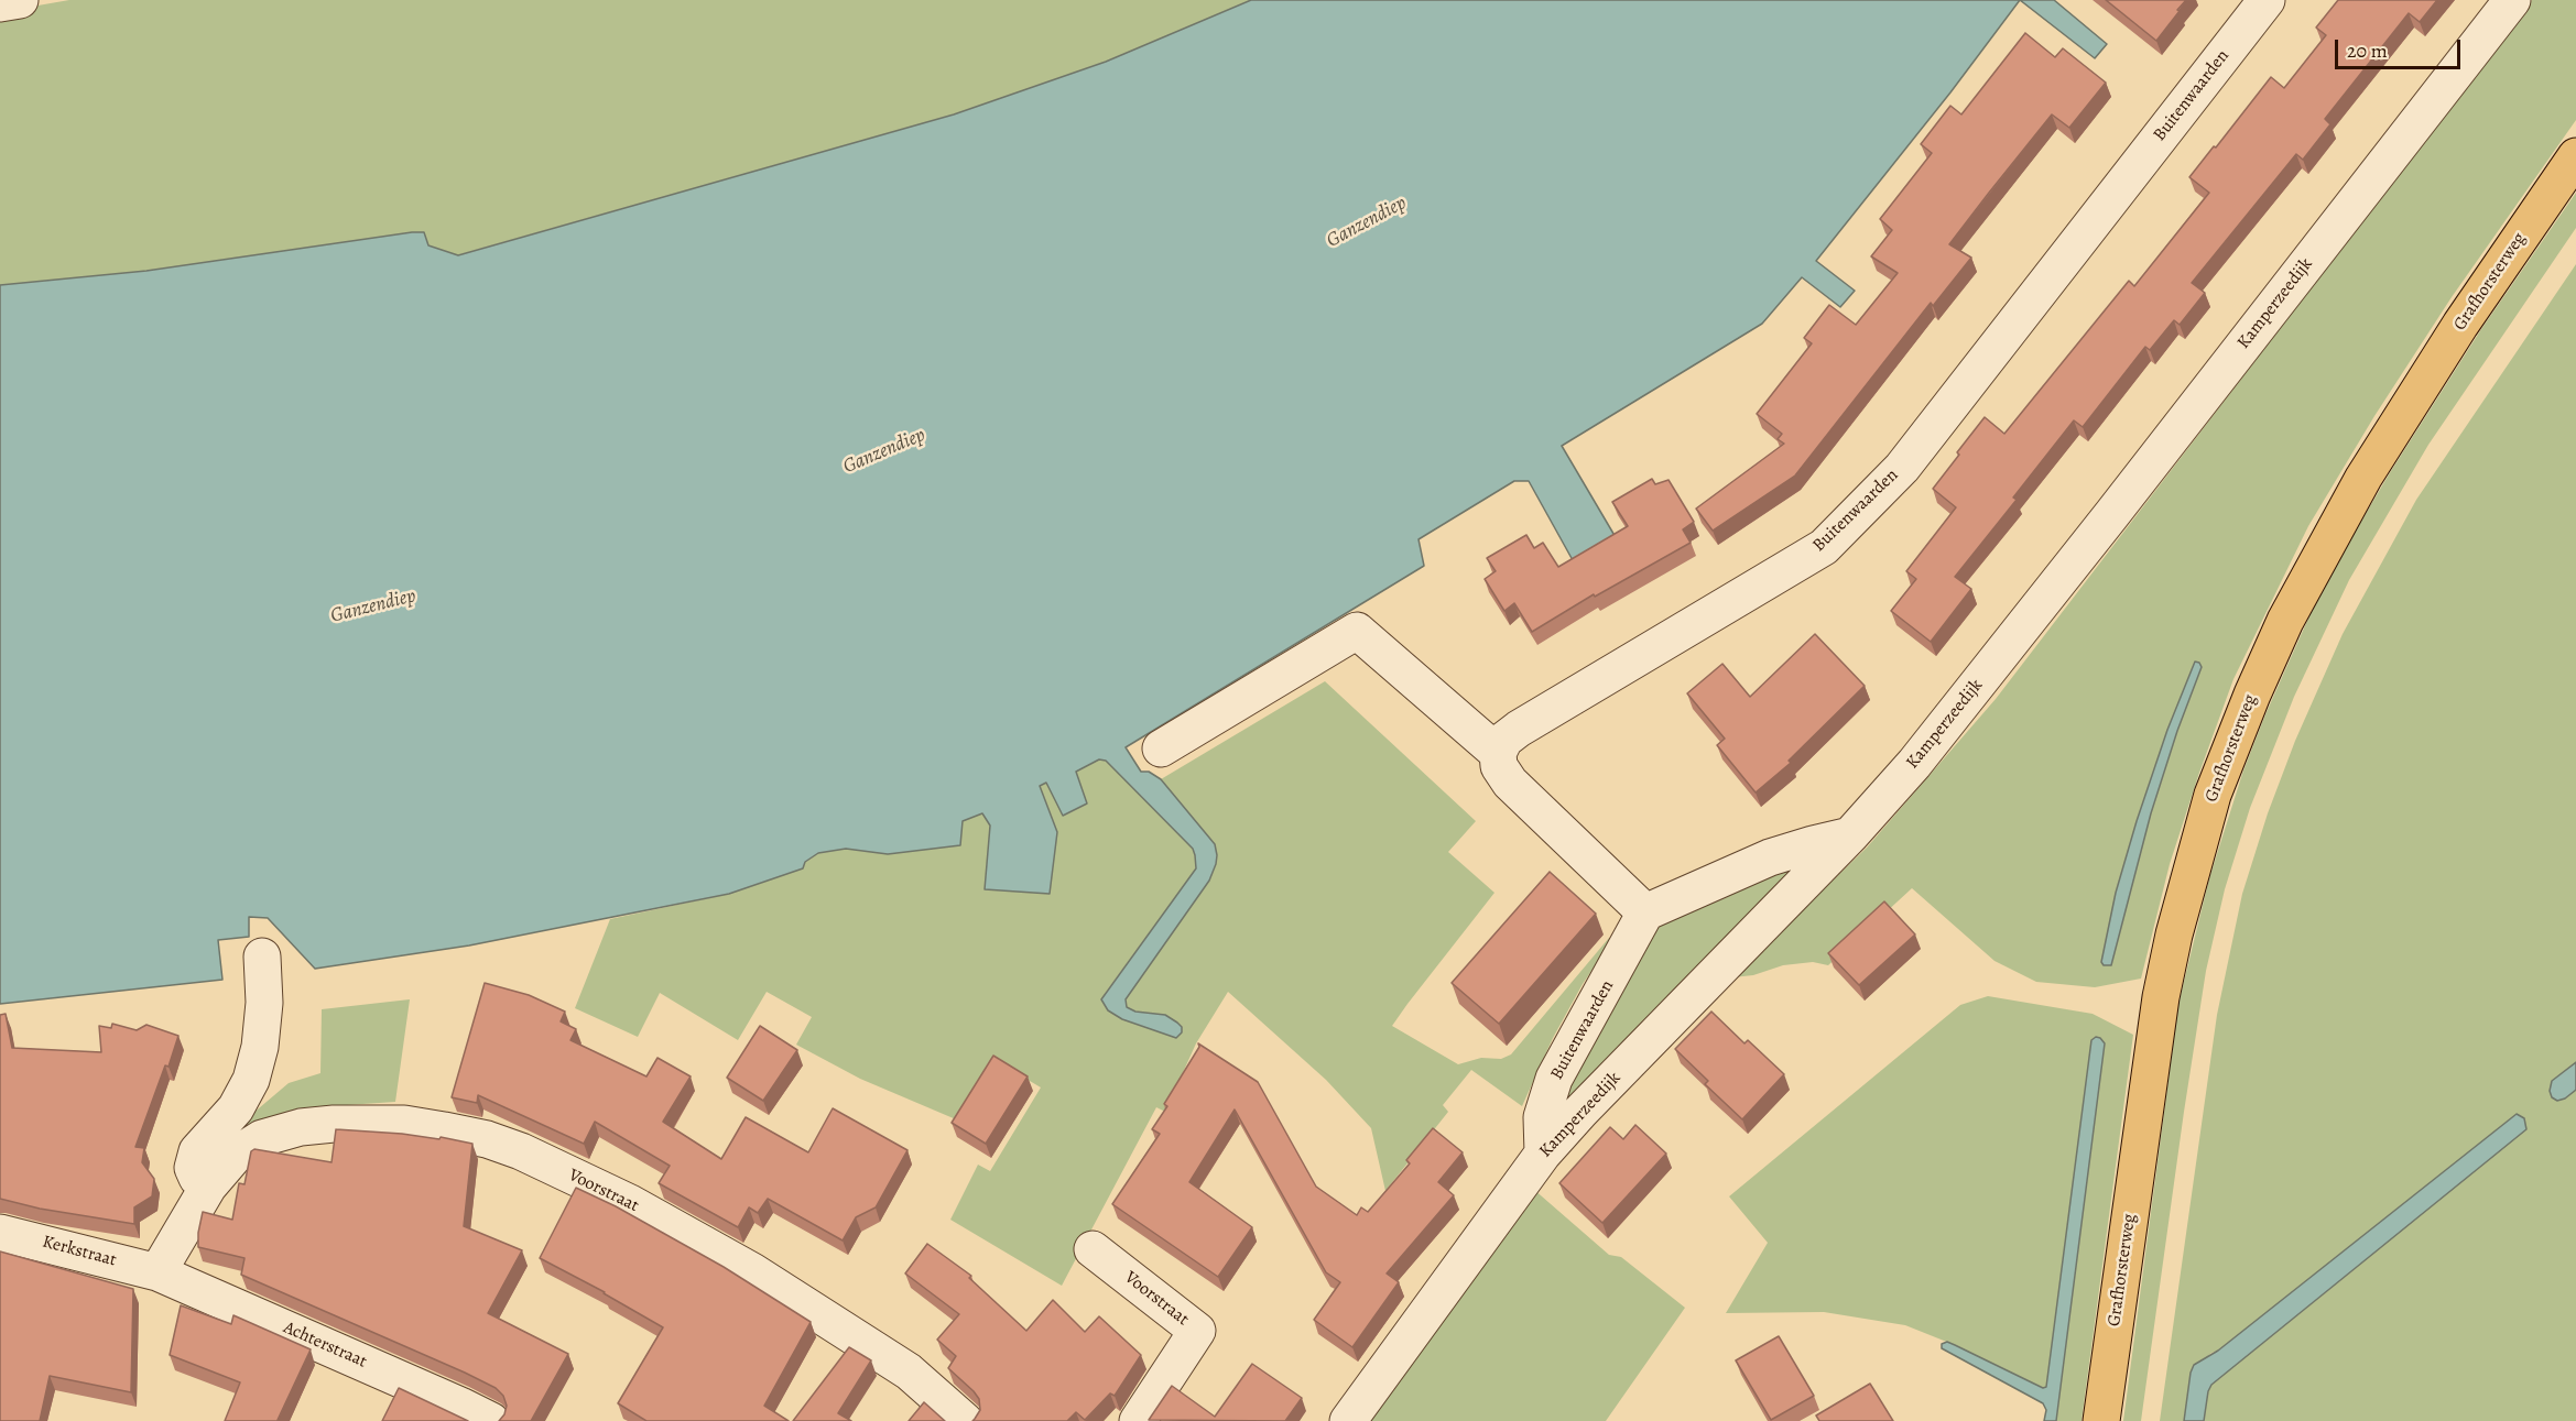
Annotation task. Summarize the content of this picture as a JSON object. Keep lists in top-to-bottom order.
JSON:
{
  "streets": {
    "main road": ["Grafhorsterweg"],
    "street": [
      "Buitenwaarden",
      "Kamperzeedijk",
      "Voorstraat",
      "Kerkstraat",
      "Achterstraat"
    ]
  },
  "crossings": [
    ["Buitenwaarden", "Kamperzeedijk"],
    ["Voorstraat", "Kerkstraat"],
    ["Voorstraat", "Achterstraat"],
    ["Kerkstraat", "Achterstraat"]
  ],
  "water": ["Ganzendiep"],
  "scale_bar": "20 m"
}
